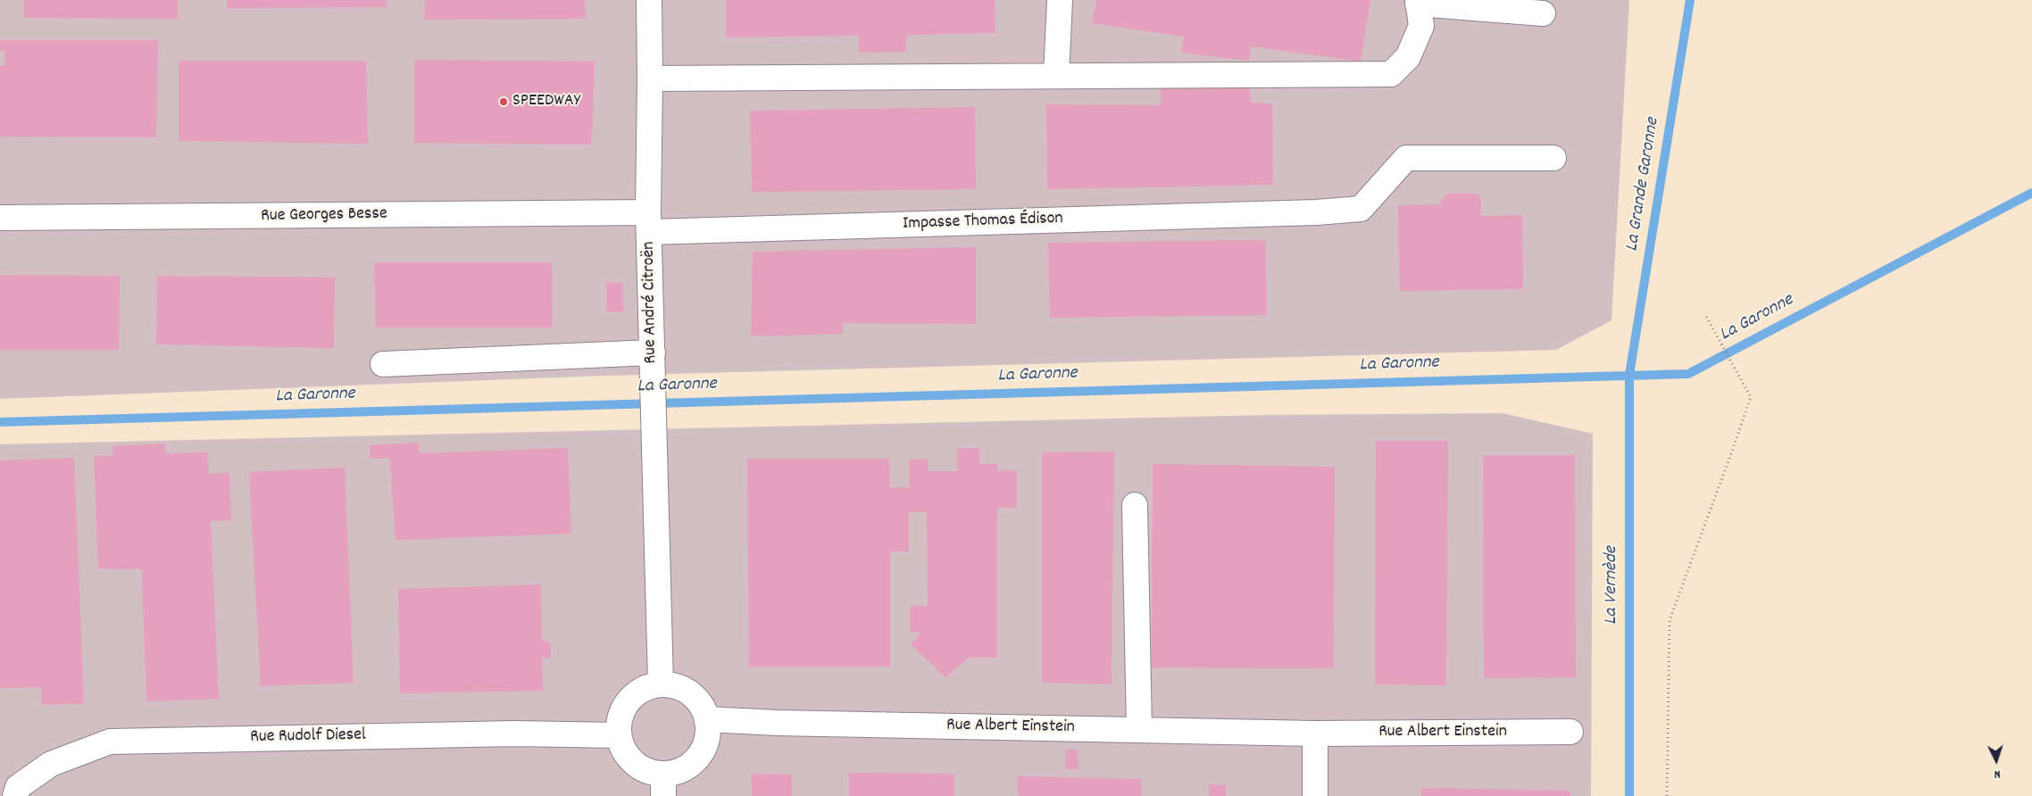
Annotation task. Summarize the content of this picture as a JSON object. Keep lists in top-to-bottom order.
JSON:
{
  "streets": {
    "street": [
      "Rue Georges Besse",
      "Impasse Thomas Édison",
      "Rue André Citroën",
      "Rue Albert Einstein",
      "Rue Rudolf Diesel"
    ]
  },
  "crossings": [
    ["Rue Georges Besse", "Impasse Thomas Édison"],
    ["Rue Georges Besse", "Rue André Citroën"],
    ["Impasse Thomas Édison", "Rue André Citroën"],
    ["Rue André Citroën", "Rue Albert Einstein"],
    ["Rue André Citroën", "Rue Rudolf Diesel"],
    ["Rue Albert Einstein", "Rue Rudolf Diesel"]
  ],
  "water": ["La Grande Garonne", "La Garonne", "La Vernède"],
  "places": ["SPEEDWAY"],
  "north": "bottom"
}
